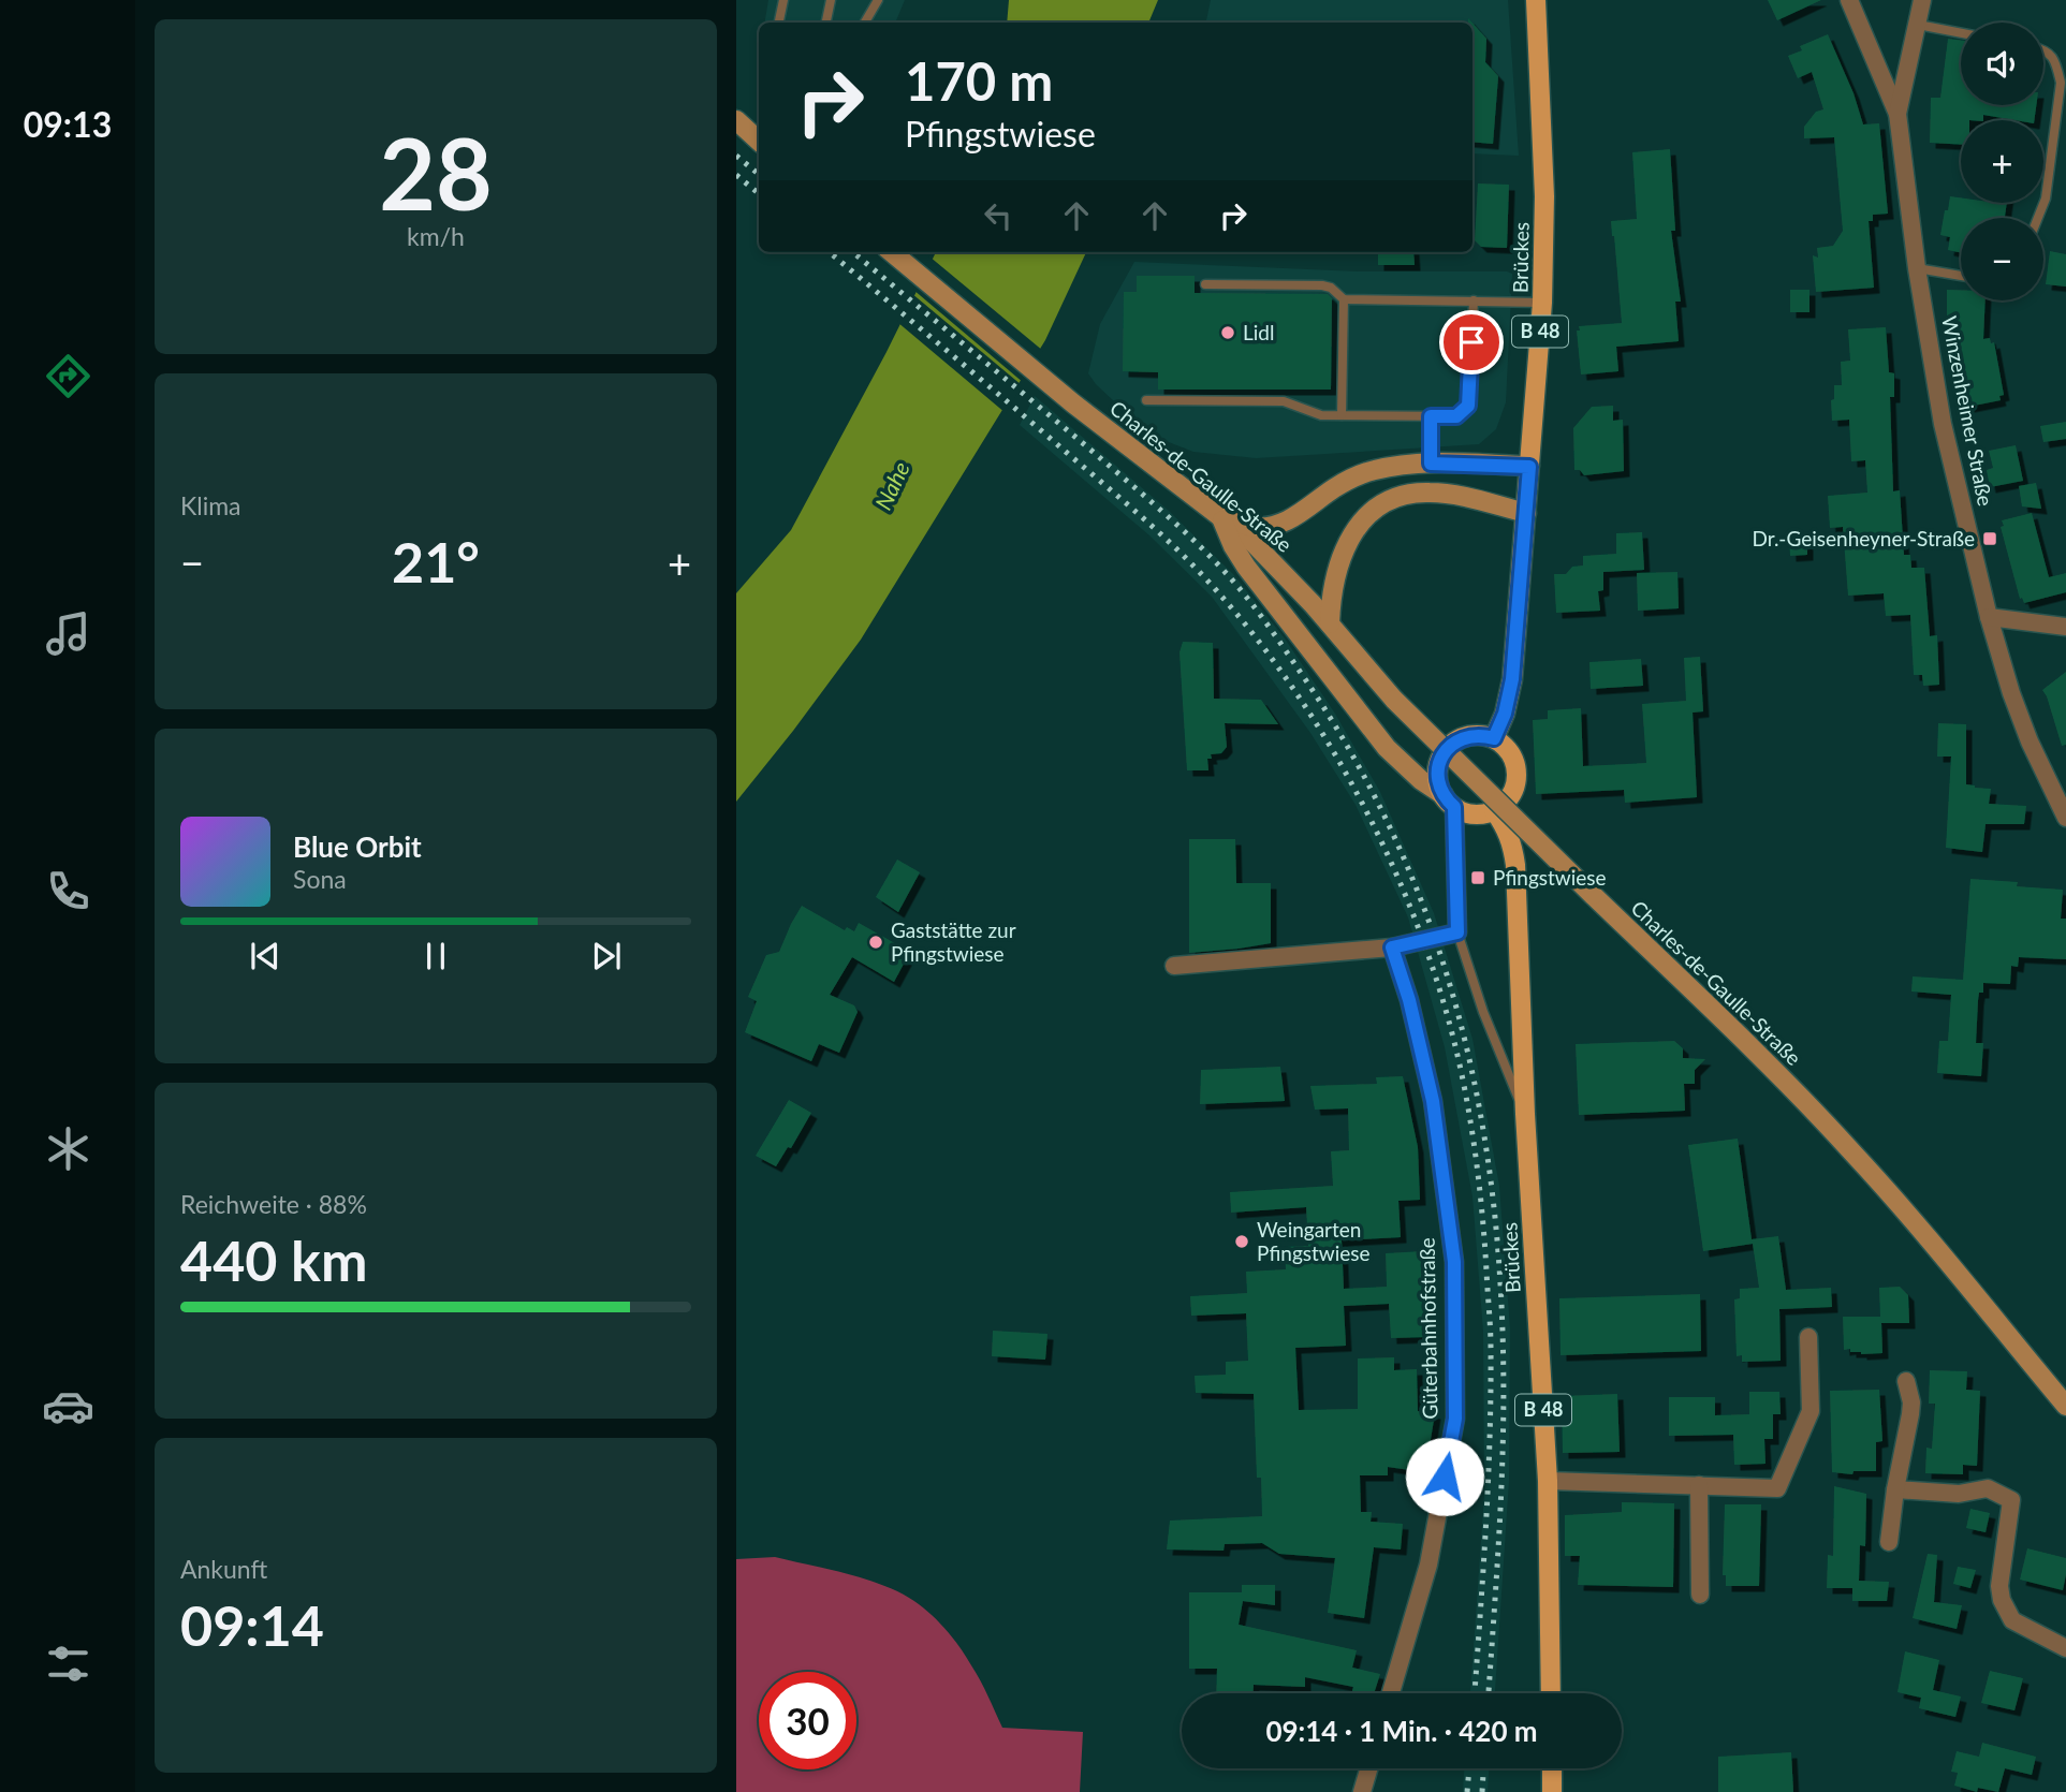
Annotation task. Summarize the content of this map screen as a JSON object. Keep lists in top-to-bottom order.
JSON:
{
  "streets": {
    "main road": ["Brückes", "B 48"],
    "street": ["Winzenheimer Straße", "Charles-de-Gaulle-Straße", "Güterbahnhofstraße"]
  },
  "water": ["Nahe"],
  "places": {
    "other": ["Lidl", "Gaststätte zur Pfingstwiese", "Weingarten Pfingstwiese"],
    "transit": ["Dr.-Geisenheyner-Straße", "Pfingstwiese"]
  },
  "page": {
    "tabs": "09:13",
    "tile": [
      ["28", "km/h"],
      "Klima",
      ["Reichweite · 88%", "440 km"],
      ["Ankunft", "09:14"]
    ],
    "map_buttons": ["+", "−"],
    "turn": ["170 m", "Pfingstwiese"],
    "heat": ["−", "21°", "+"],
    "song": ["Blue Orbit", "Sona"],
    "limit": "30",
    "trip": "09:14 · 1 Min. · 420 m"
  }
}
